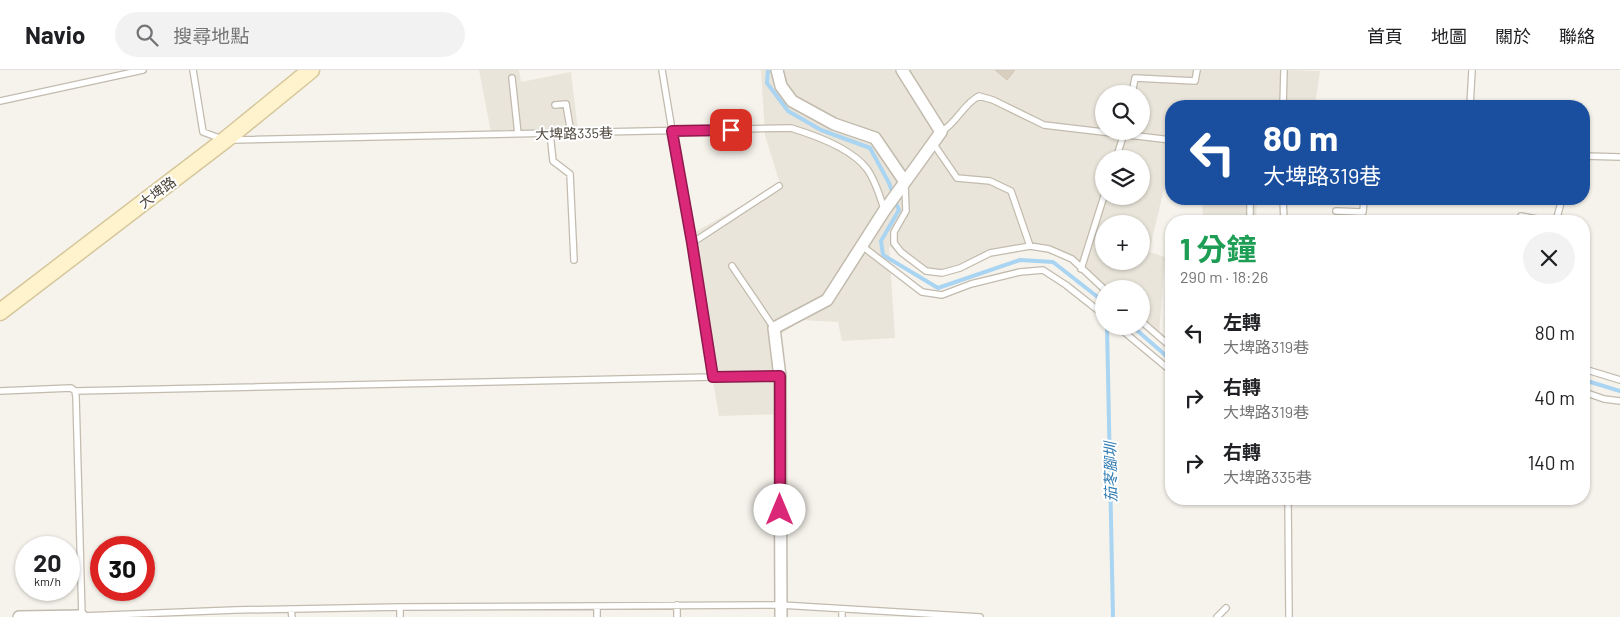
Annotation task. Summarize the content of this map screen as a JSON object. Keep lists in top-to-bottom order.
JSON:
{
  "streets": {
    "main road": ["大埤路"],
    "lane": ["大埤路335巷"]
  },
  "crossings": [
    ["大埤路335巷", "大埤路"]
  ],
  "water": ["茄苳腳圳"],
  "page": {
    "header": "Navio",
    "search": "搜尋地點",
    "nav": [
      "首頁",
      "地圖",
      "關於",
      "聯絡"
    ],
    "map_buttons": ["+", "−"],
    "turn": ["80 m", "大埤路319巷"],
    "heading": ["1 分鐘", "290 m · 18:26"],
    "list": [
      {
        "name": "左轉",
        "note": "大埤路319巷",
        "value": "80 m"
      },
      {
        "name": "右轉",
        "note": "大埤路319巷",
        "value": "40 m"
      },
      {
        "name": "右轉",
        "note": "大埤路335巷",
        "value": "140 m"
      }
    ],
    "speed": "20 km/h",
    "limit": "30"
  }
}
